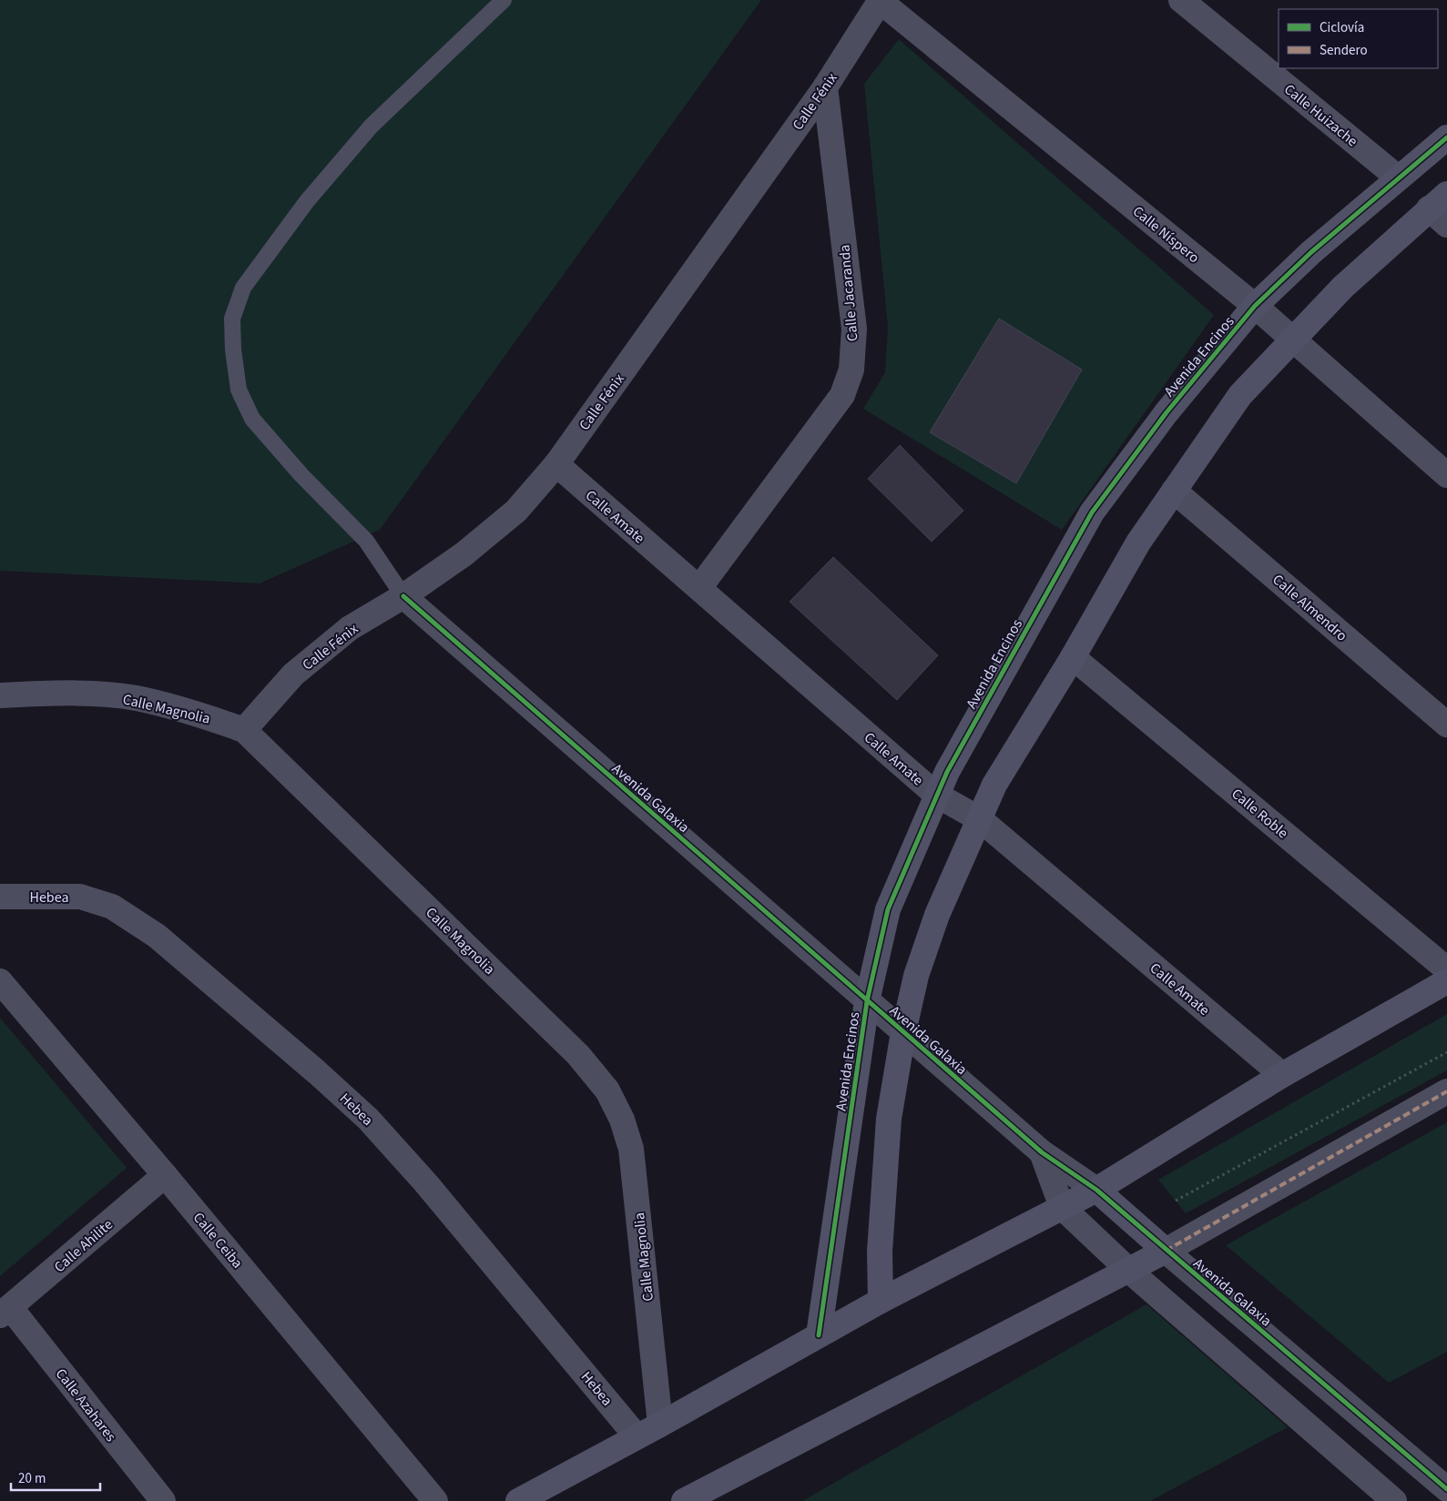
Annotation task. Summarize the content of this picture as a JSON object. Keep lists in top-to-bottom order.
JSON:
{
  "streets": {
    "street": [
      "Calle Fénix",
      "Calle Huizache",
      "Calle Níspero",
      "Calle Jacaranda",
      "Avenida Encinos",
      "Calle Amate",
      "Calle Almendro",
      "Calle Magnolia",
      "Avenida Galaxia",
      "Calle Roble",
      "Hebea",
      "Calle Ceiba",
      "Calle Ahilite",
      "Calle Azahares"
    ]
  },
  "crossings": [
    ["Calle Fénix", "Calle Níspero"],
    ["Calle Fénix", "Calle Jacaranda"],
    ["Calle Fénix", "Calle Amate"],
    ["Calle Fénix", "Calle Magnolia"],
    ["Calle Fénix", "Avenida Galaxia"],
    ["Calle Huizache", "Avenida Encinos"],
    ["Calle Níspero", "Avenida Encinos"],
    ["Calle Jacaranda", "Calle Amate"],
    ["Avenida Encinos", "Calle Amate"],
    ["Avenida Encinos", "Avenida Galaxia"],
    ["Calle Ceiba", "Calle Ahilite"],
    ["Calle Ahilite", "Calle Azahares"]
  ],
  "legend": ["Ciclovía", "Sendero"],
  "scale_bar": "20 m"
}
